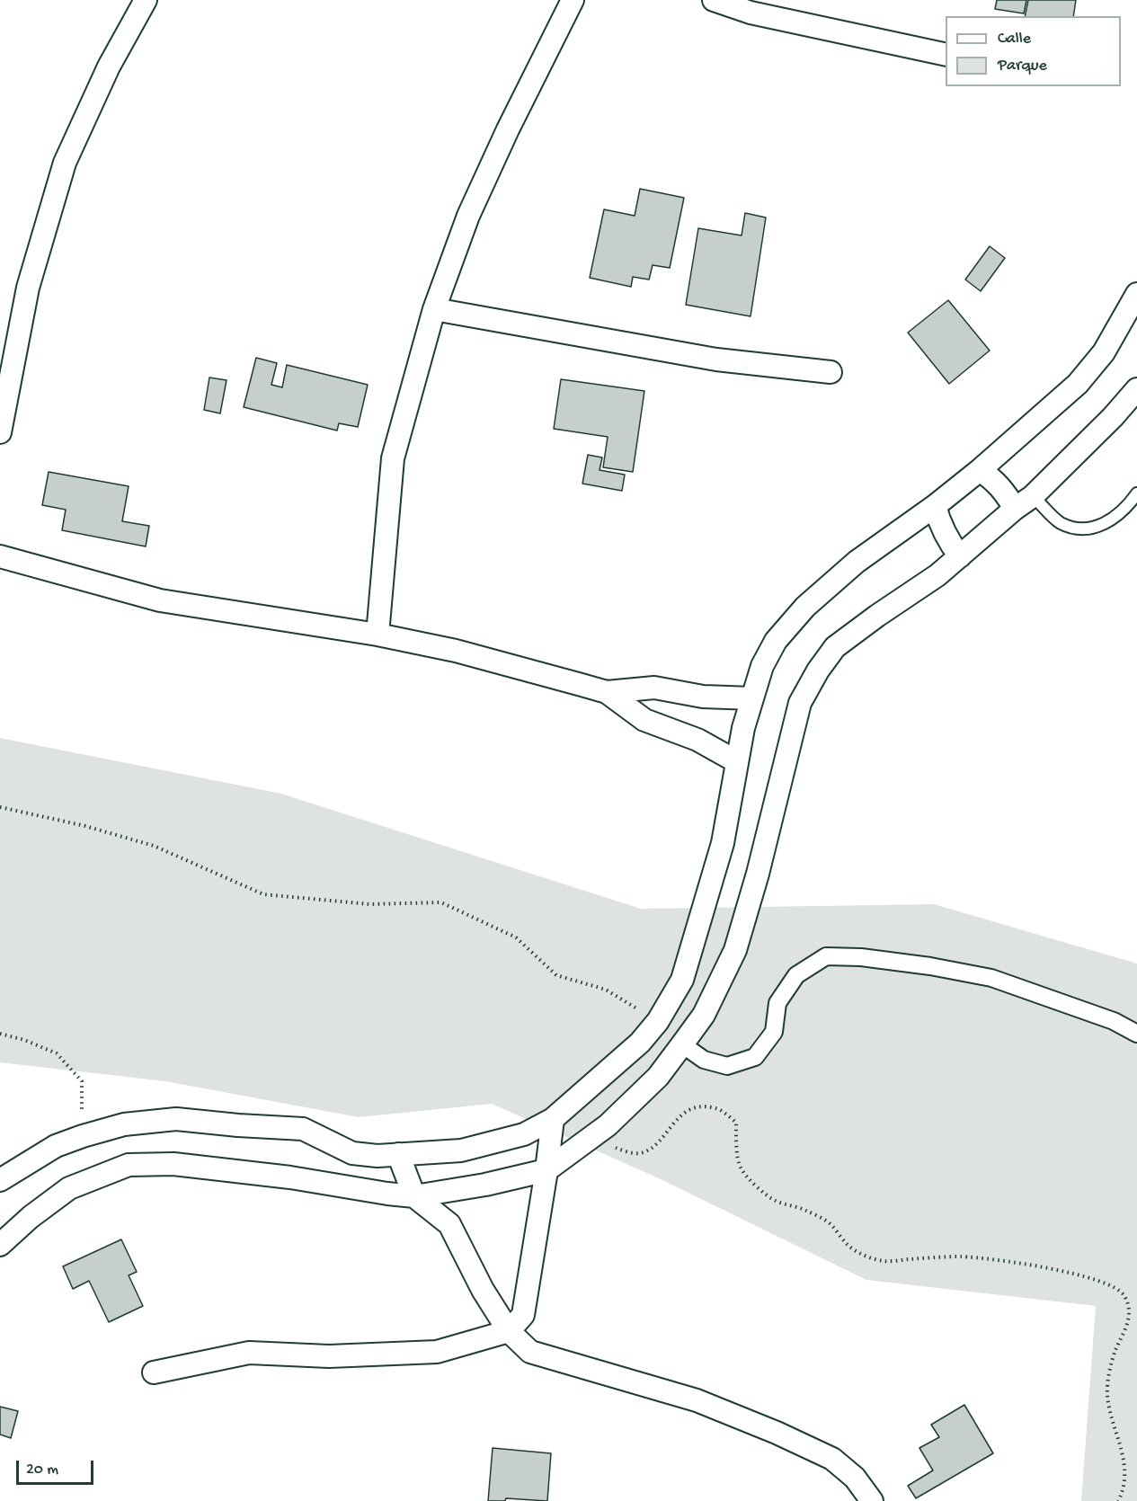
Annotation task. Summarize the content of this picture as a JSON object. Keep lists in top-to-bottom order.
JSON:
{
  "legend": ["Calle", "Parque"],
  "scale_bar": "20 m"
}
